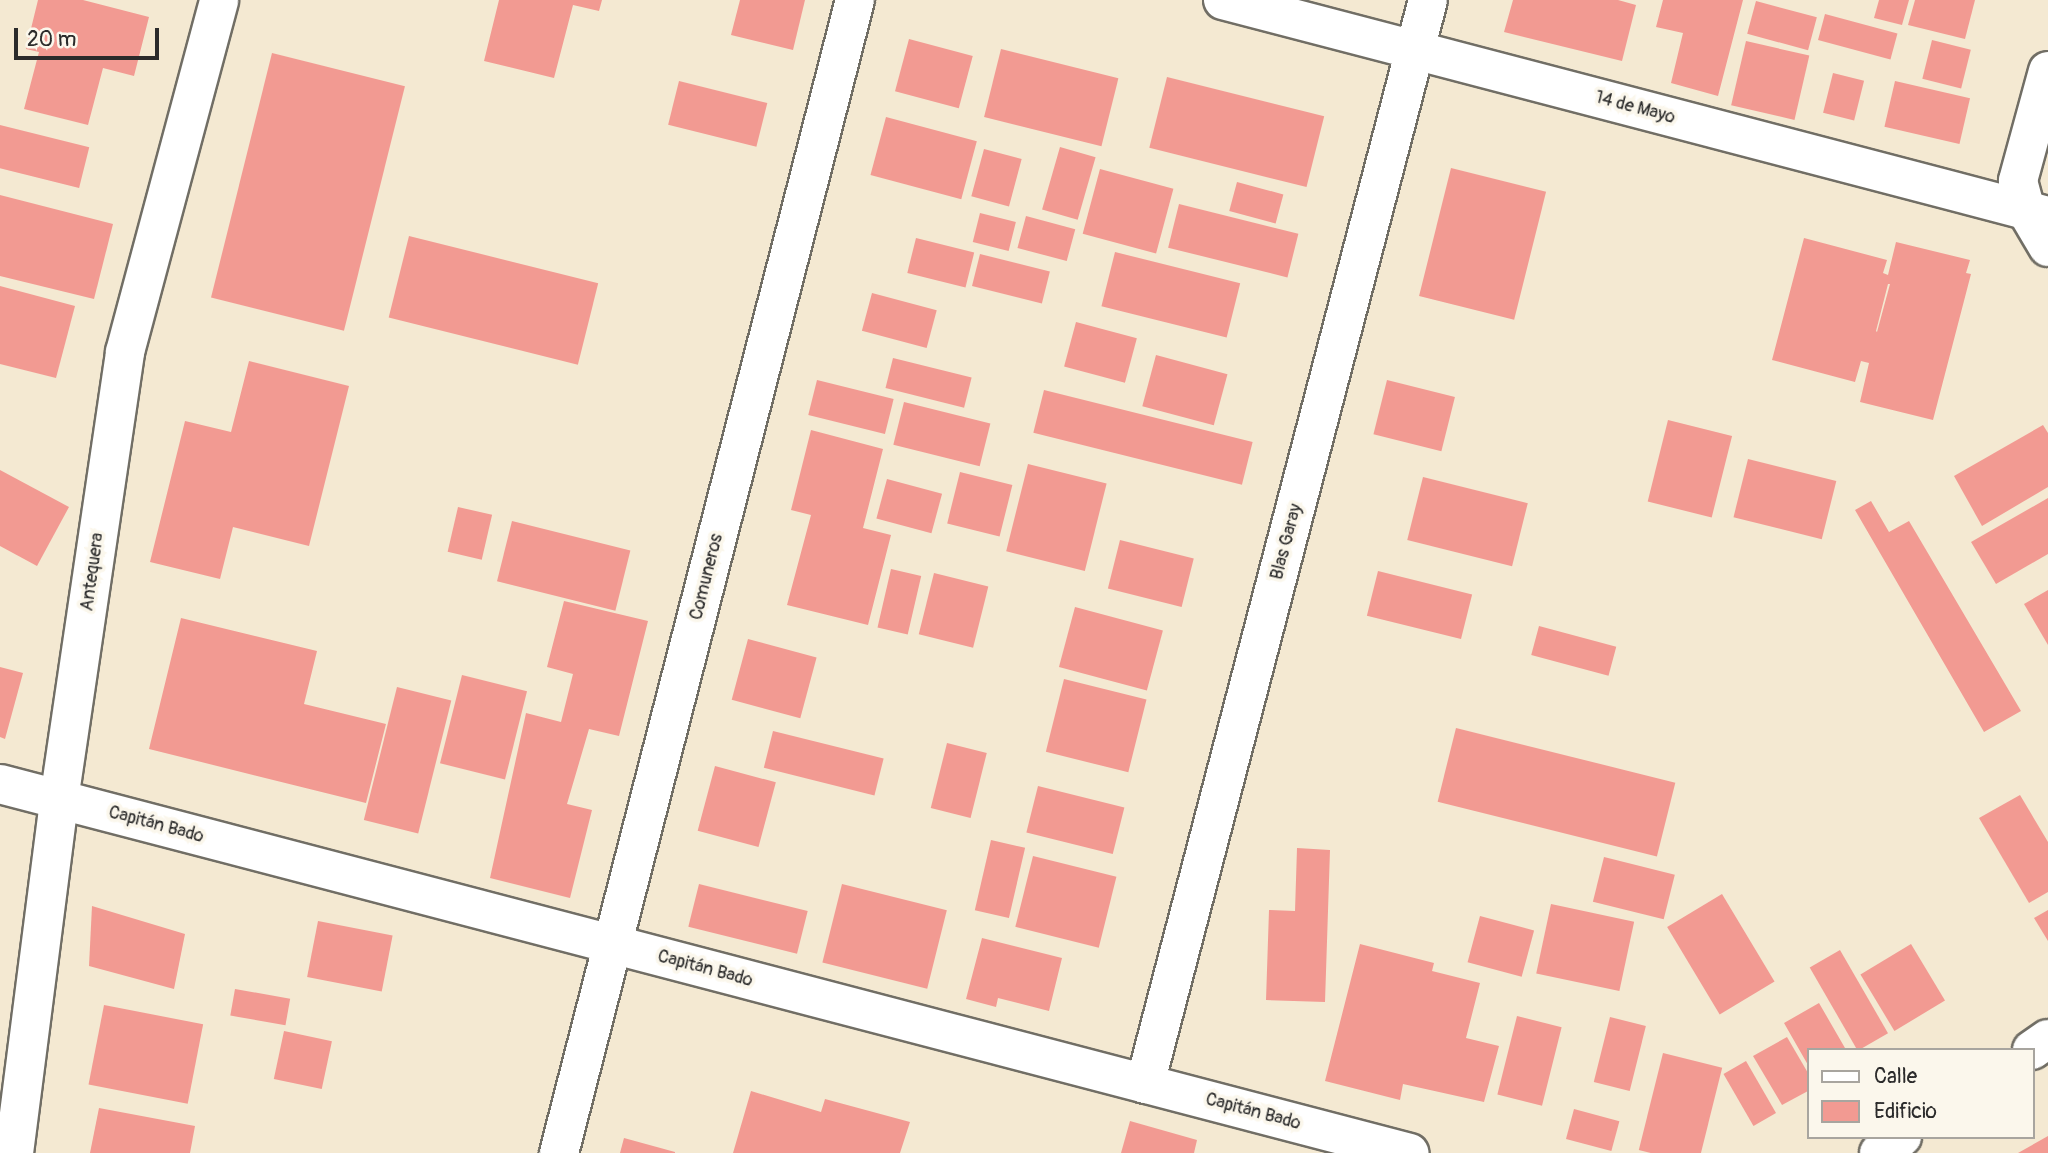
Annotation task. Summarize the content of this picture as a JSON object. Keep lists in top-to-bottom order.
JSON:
{
  "streets": {
    "street": [
      "14 de Mayo",
      "Blas Garay",
      "Antequera",
      "Comuneros",
      "Capitán Bado"
    ]
  },
  "crossings": [
    ["14 de Mayo", "Blas Garay"],
    ["Blas Garay", "Capitán Bado"],
    ["Antequera", "Capitán Bado"],
    ["Comuneros", "Capitán Bado"]
  ],
  "legend": ["Calle", "Edificio"],
  "scale_bar": "20 m"
}
